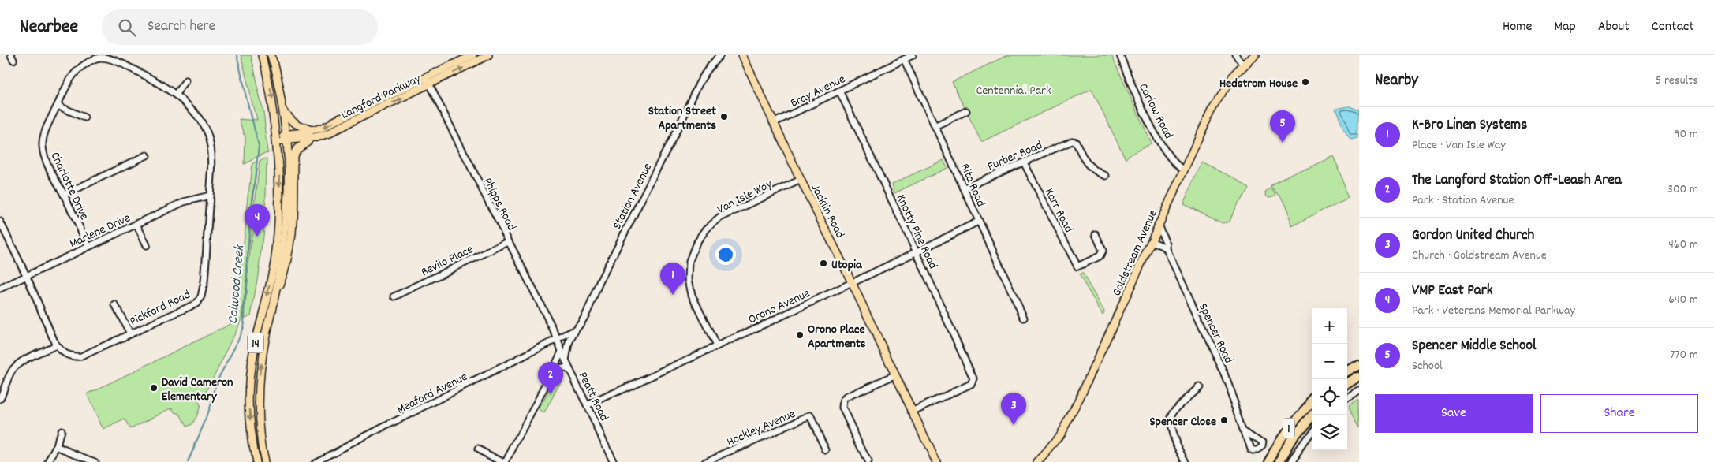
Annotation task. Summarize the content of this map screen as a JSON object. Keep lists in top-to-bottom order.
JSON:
{
  "streets": {
    "highway": ["1"],
    "main road": [
      "Langford Parkway",
      "Jacklin Road",
      "Goldstream Avenue",
      "14"
    ],
    "street": [
      "Bray Avenue",
      "Carlow Road",
      "Furber Road",
      "Rita Road",
      "Charlotte Drive",
      "Station Avenue",
      "Van Isle Way",
      "Phipps Road",
      "Karr Road",
      "Marlene Drive",
      "Knotty Pine Road",
      "Revilo Place",
      "Orono Avenue",
      "Pickford Road",
      "Spencer Road",
      "Meaford Avenue",
      "Peatt Road",
      "Hockley Avenue"
    ]
  },
  "crossings": [
    ["Bray Avenue", "Rita Road"],
    ["Bray Avenue", "Jacklin Road"],
    ["Bray Avenue", "Knotty Pine Road"],
    ["Langford Parkway", "Phipps Road"],
    ["Langford Parkway", "14"],
    ["Carlow Road", "Goldstream Avenue"],
    ["Furber Road", "Rita Road"],
    ["Furber Road", "Karr Road"],
    ["Rita Road", "Orono Avenue"],
    ["Charlotte Drive", "Marlene Drive"],
    ["Charlotte Drive", "Pickford Road"],
    ["Station Avenue", "Phipps Road"],
    ["Station Avenue", "Meaford Avenue"],
    ["Station Avenue", "Peatt Road"],
    ["Van Isle Way", "Jacklin Road"],
    ["Van Isle Way", "Orono Avenue"],
    ["Phipps Road", "Revilo Place"],
    ["Phipps Road", "Meaford Avenue"],
    ["Phipps Road", "Peatt Road"],
    ["Jacklin Road", "Knotty Pine Road"],
    ["Jacklin Road", "Orono Avenue"],
    ["Marlene Drive", "Pickford Road"],
    ["Knotty Pine Road", "Orono Avenue"],
    ["Goldstream Avenue", "Spencer Road"],
    ["Orono Avenue", "Peatt Road"],
    ["Meaford Avenue", "Peatt Road"]
  ],
  "water": ["Colwood Creek"],
  "parks": ["Centennial Park"],
  "places": [
    "Hedstrom House",
    "Station Street Apartments",
    "Utopia",
    "Orono Place Apartments",
    "David Cameron Elementary",
    "Spencer Close"
  ],
  "page": {
    "header": "Nearbee",
    "search": "Search here",
    "nav": [
      "Home",
      "Map",
      "About",
      "Contact"
    ],
    "heading": ["Nearby", "5 results"],
    "list": [
      {
        "mark": "1",
        "name": "K-Bro Linen Systems",
        "note": "Place · Van Isle Way",
        "value": "90 m"
      },
      {
        "mark": "2",
        "name": "The Langford Station Off-Leash Area",
        "note": "Park · Station Avenue",
        "value": "300 m"
      },
      {
        "mark": "3",
        "name": "Gordon United Church",
        "note": "Church · Goldstream Avenue",
        "value": "460 m"
      },
      {
        "mark": "4",
        "name": "VMP East Park",
        "note": "Park · Veterans Memorial Parkway",
        "value": "640 m"
      },
      {
        "mark": "5",
        "name": "Spencer Middle School",
        "note": "School",
        "value": "770 m"
      }
    ],
    "pins": [
      "5",
      "4",
      "1",
      "2",
      "3"
    ],
    "map_buttons": ["+", "−"],
    "buttons": ["Save", "Share"]
  }
}
